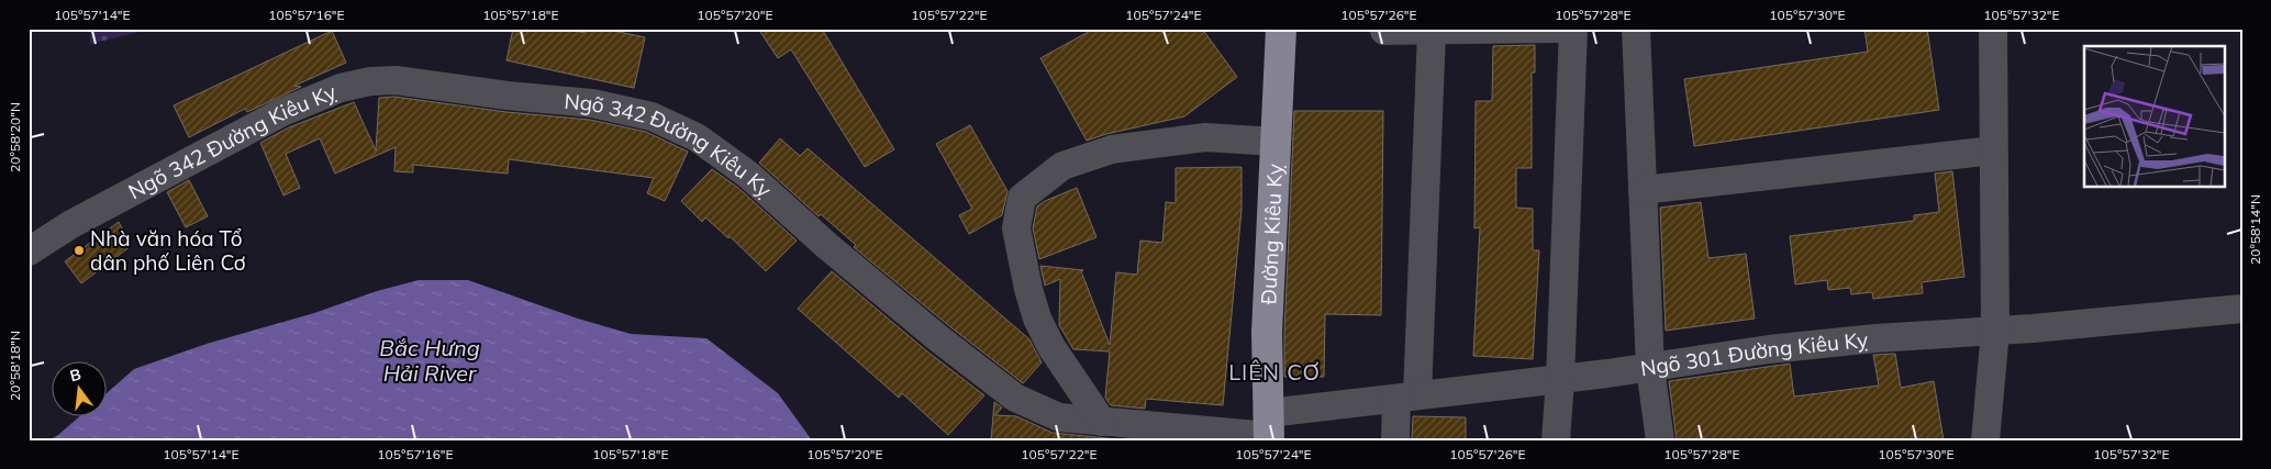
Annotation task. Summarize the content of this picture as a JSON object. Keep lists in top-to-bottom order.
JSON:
{
  "streets": {
    "main road": ["Đường Kiêu Kỵ"],
    "street": ["Ngõ 342 Đường Kiêu Kỵ", "Ngõ 301 Đường Kiêu Kỵ"]
  },
  "crossings": [
    ["Ngõ 342 Đường Kiêu Kỵ", "Đường Kiêu Kỵ"],
    ["Ngõ 342 Đường Kiêu Kỵ", "Ngõ 301 Đường Kiêu Kỵ"],
    ["Đường Kiêu Kỵ", "Ngõ 301 Đường Kiêu Kỵ"]
  ],
  "districts": ["LIÊN CƠ"],
  "water": ["Bắc Hưng Hải River"],
  "places": ["Nhà văn hóa Tổ dân phố Liên Cơ"],
  "north": "top",
  "coordinates": [
    "105°57'14\"E",
    "105°57'16\"E",
    "105°57'18\"E",
    "105°57'20\"E",
    "105°57'22\"E",
    "105°57'24\"E",
    "105°57'26\"E",
    "105°57'28\"E",
    "105°57'30\"E",
    "105°57'32\"E",
    "20°58'20\"N",
    "20°58'14\"N",
    "20°58'18\"N"
  ]
}
